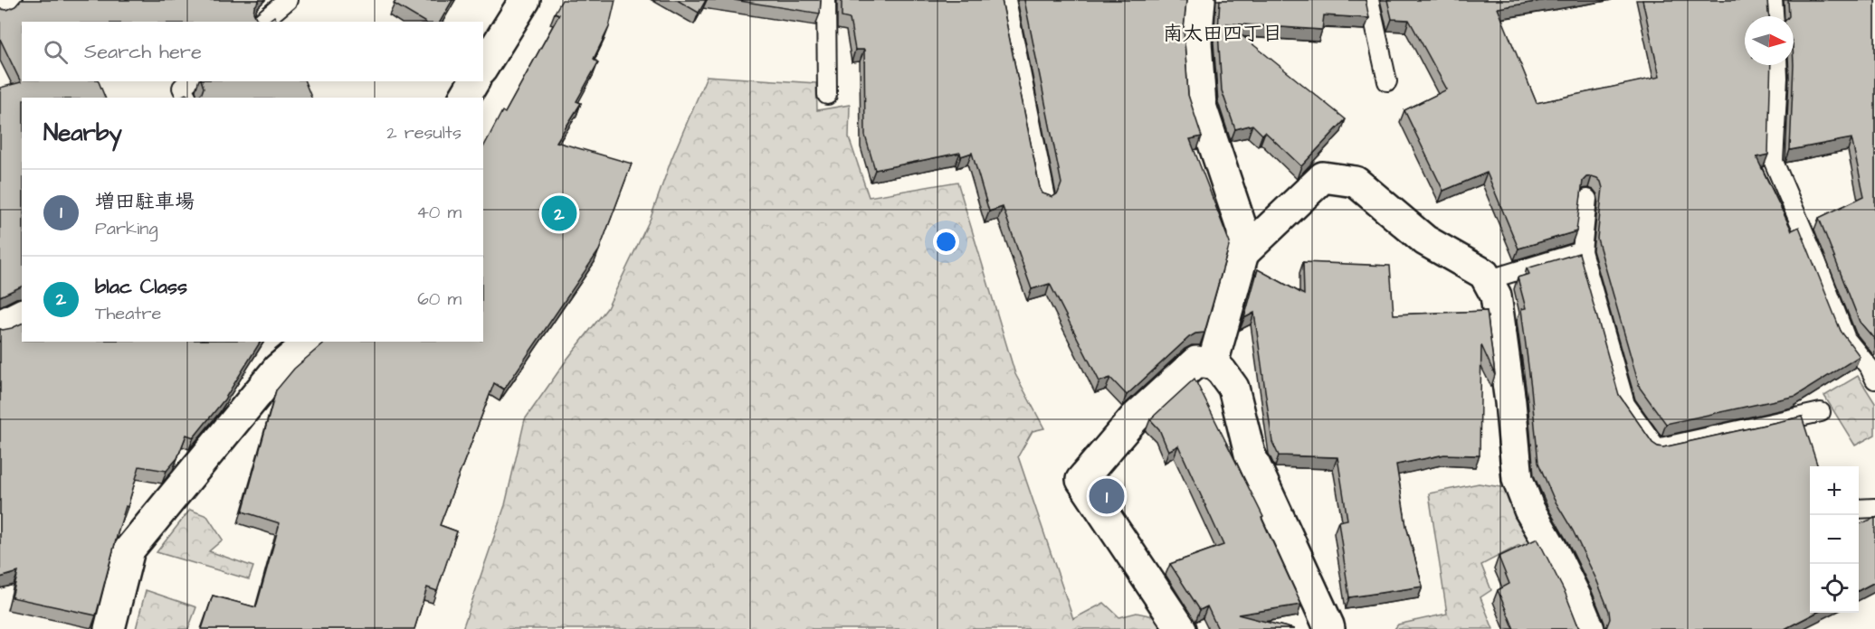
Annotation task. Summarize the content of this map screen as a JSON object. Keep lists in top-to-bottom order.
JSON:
{
  "districts": ["南太田四丁目"],
  "north": "right",
  "page": {
    "search": "Search here",
    "heading": ["Nearby", "2 results"],
    "list": [
      {
        "mark": "1",
        "name": "増田駐車場",
        "note": "Parking",
        "value": "40 m"
      },
      {
        "mark": "2",
        "name": "blac Class",
        "note": "Theatre",
        "value": "60 m"
      }
    ],
    "pins": ["2", "1"],
    "map_buttons": ["+", "−"]
  }
}
